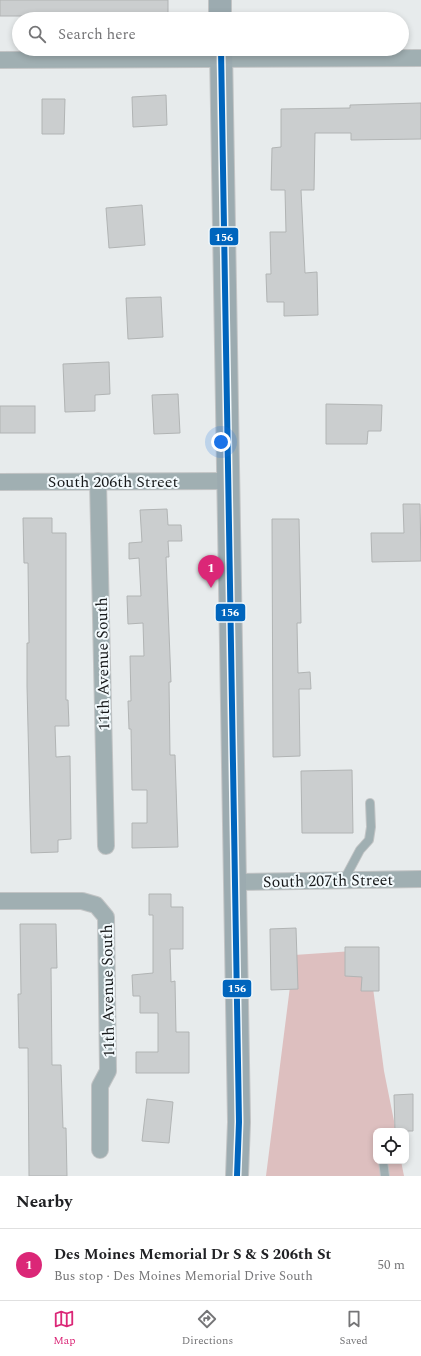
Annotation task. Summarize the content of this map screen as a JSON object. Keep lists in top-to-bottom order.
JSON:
{
  "streets": {
    "street": ["South 206th Street", "11th Avenue South", "South 207th Street"]
  },
  "crossings": [
    ["South 206th Street", "11th Avenue South"]
  ],
  "lines": ["transit line 156"],
  "page": {
    "search": "Search here",
    "pins": "1",
    "heading": "Nearby",
    "list": [
      {
        "mark": "1",
        "name": "Des Moines Memorial Dr S & S 206th St",
        "note": "Bus stop · Des Moines Memorial Drive South",
        "value": "50 m"
      }
    ],
    "nav": ["Map", "Directions", "Saved"]
  }
}
